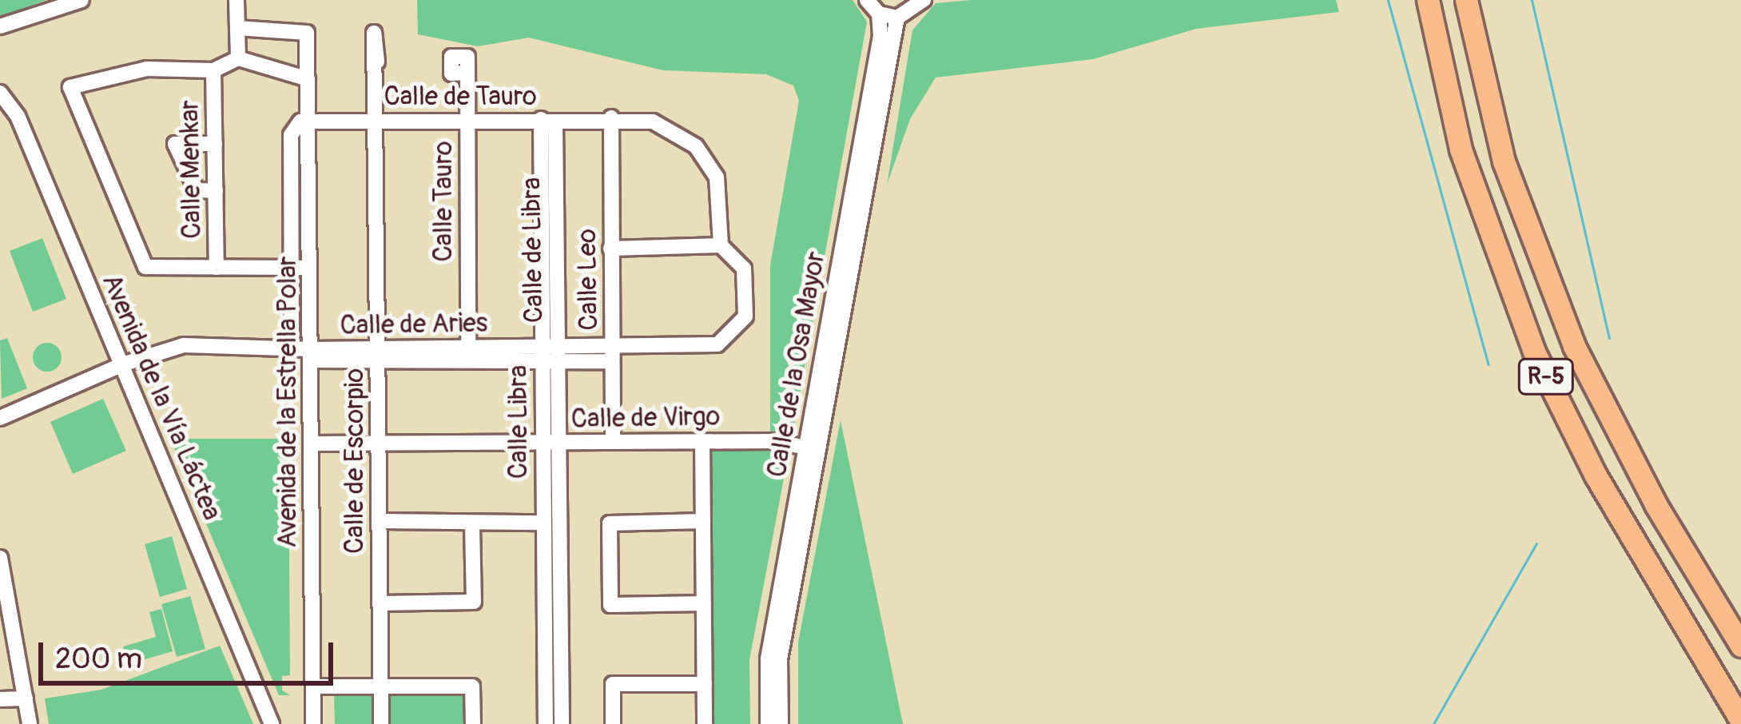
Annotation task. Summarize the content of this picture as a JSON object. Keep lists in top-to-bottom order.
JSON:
{
  "streets": {
    "highway": ["R-5"],
    "street": [
      "Calle de Tauro",
      "Calle Menkar",
      "Calle Tauro",
      "Calle de Libra",
      "Calle Leo",
      "Calle de Aries",
      "Calle de la Osa Mayor",
      "Avenida de la Vía Láctea",
      "Avenida de la Estrella Polar",
      "Calle de Virgo",
      "Calle Libra",
      "Calle de Escorpio"
    ]
  },
  "crossings": [
    ["Calle de Tauro", "Calle Tauro"],
    ["Calle de Tauro", "Calle Leo"],
    ["Calle de Tauro", "Avenida de la Estrella Polar"],
    ["Calle de Tauro", "Calle Libra"],
    ["Calle de Tauro", "Calle de Escorpio"],
    ["Calle Tauro", "Calle de Aries"],
    ["Calle de Libra", "Calle de Aries"],
    ["Calle de Libra", "Calle de Virgo"],
    ["Calle de Libra", "Calle Libra"],
    ["Calle Leo", "Calle de Aries"],
    ["Calle Leo", "Calle de Virgo"],
    ["Calle de Aries", "Avenida de la Vía Láctea"],
    ["Calle de Aries", "Avenida de la Estrella Polar"],
    ["Calle de Aries", "Calle Libra"],
    ["Calle de Aries", "Calle de Escorpio"],
    ["Calle de la Osa Mayor", "Calle de Virgo"],
    ["Avenida de la Estrella Polar", "Calle de Virgo"],
    ["Calle de Virgo", "Calle Libra"],
    ["Calle de Virgo", "Calle de Escorpio"]
  ],
  "scale_bar": "200 m"
}
